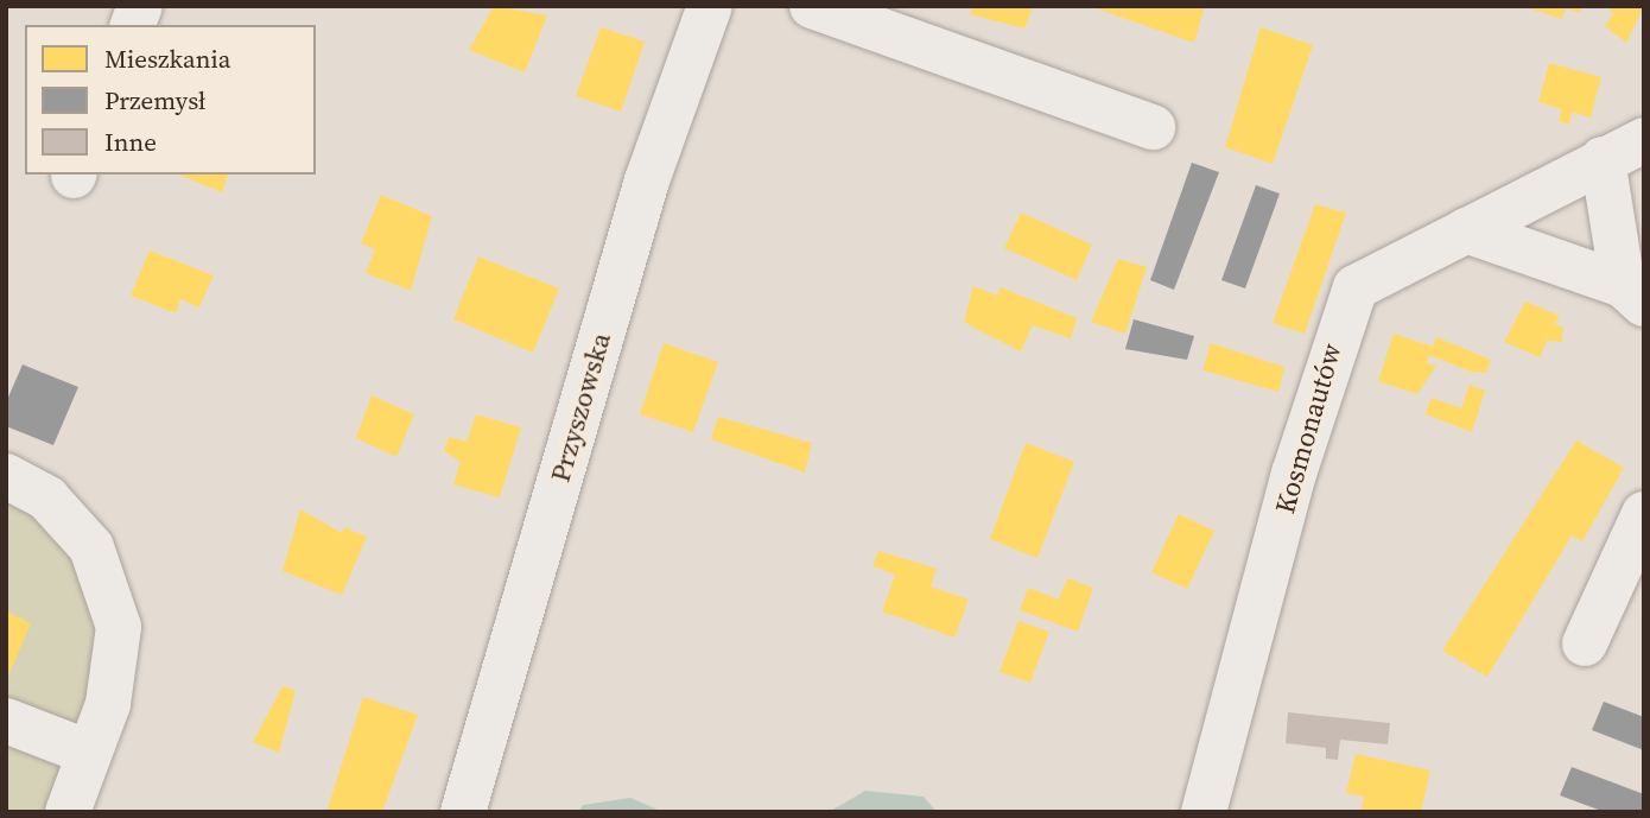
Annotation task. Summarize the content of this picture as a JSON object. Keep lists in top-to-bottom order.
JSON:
{
  "streets": {
    "street": ["Przyszowska", "Kosmonautów"]
  },
  "legend": ["Mieszkania", "Przemysł", "Inne"]
}
